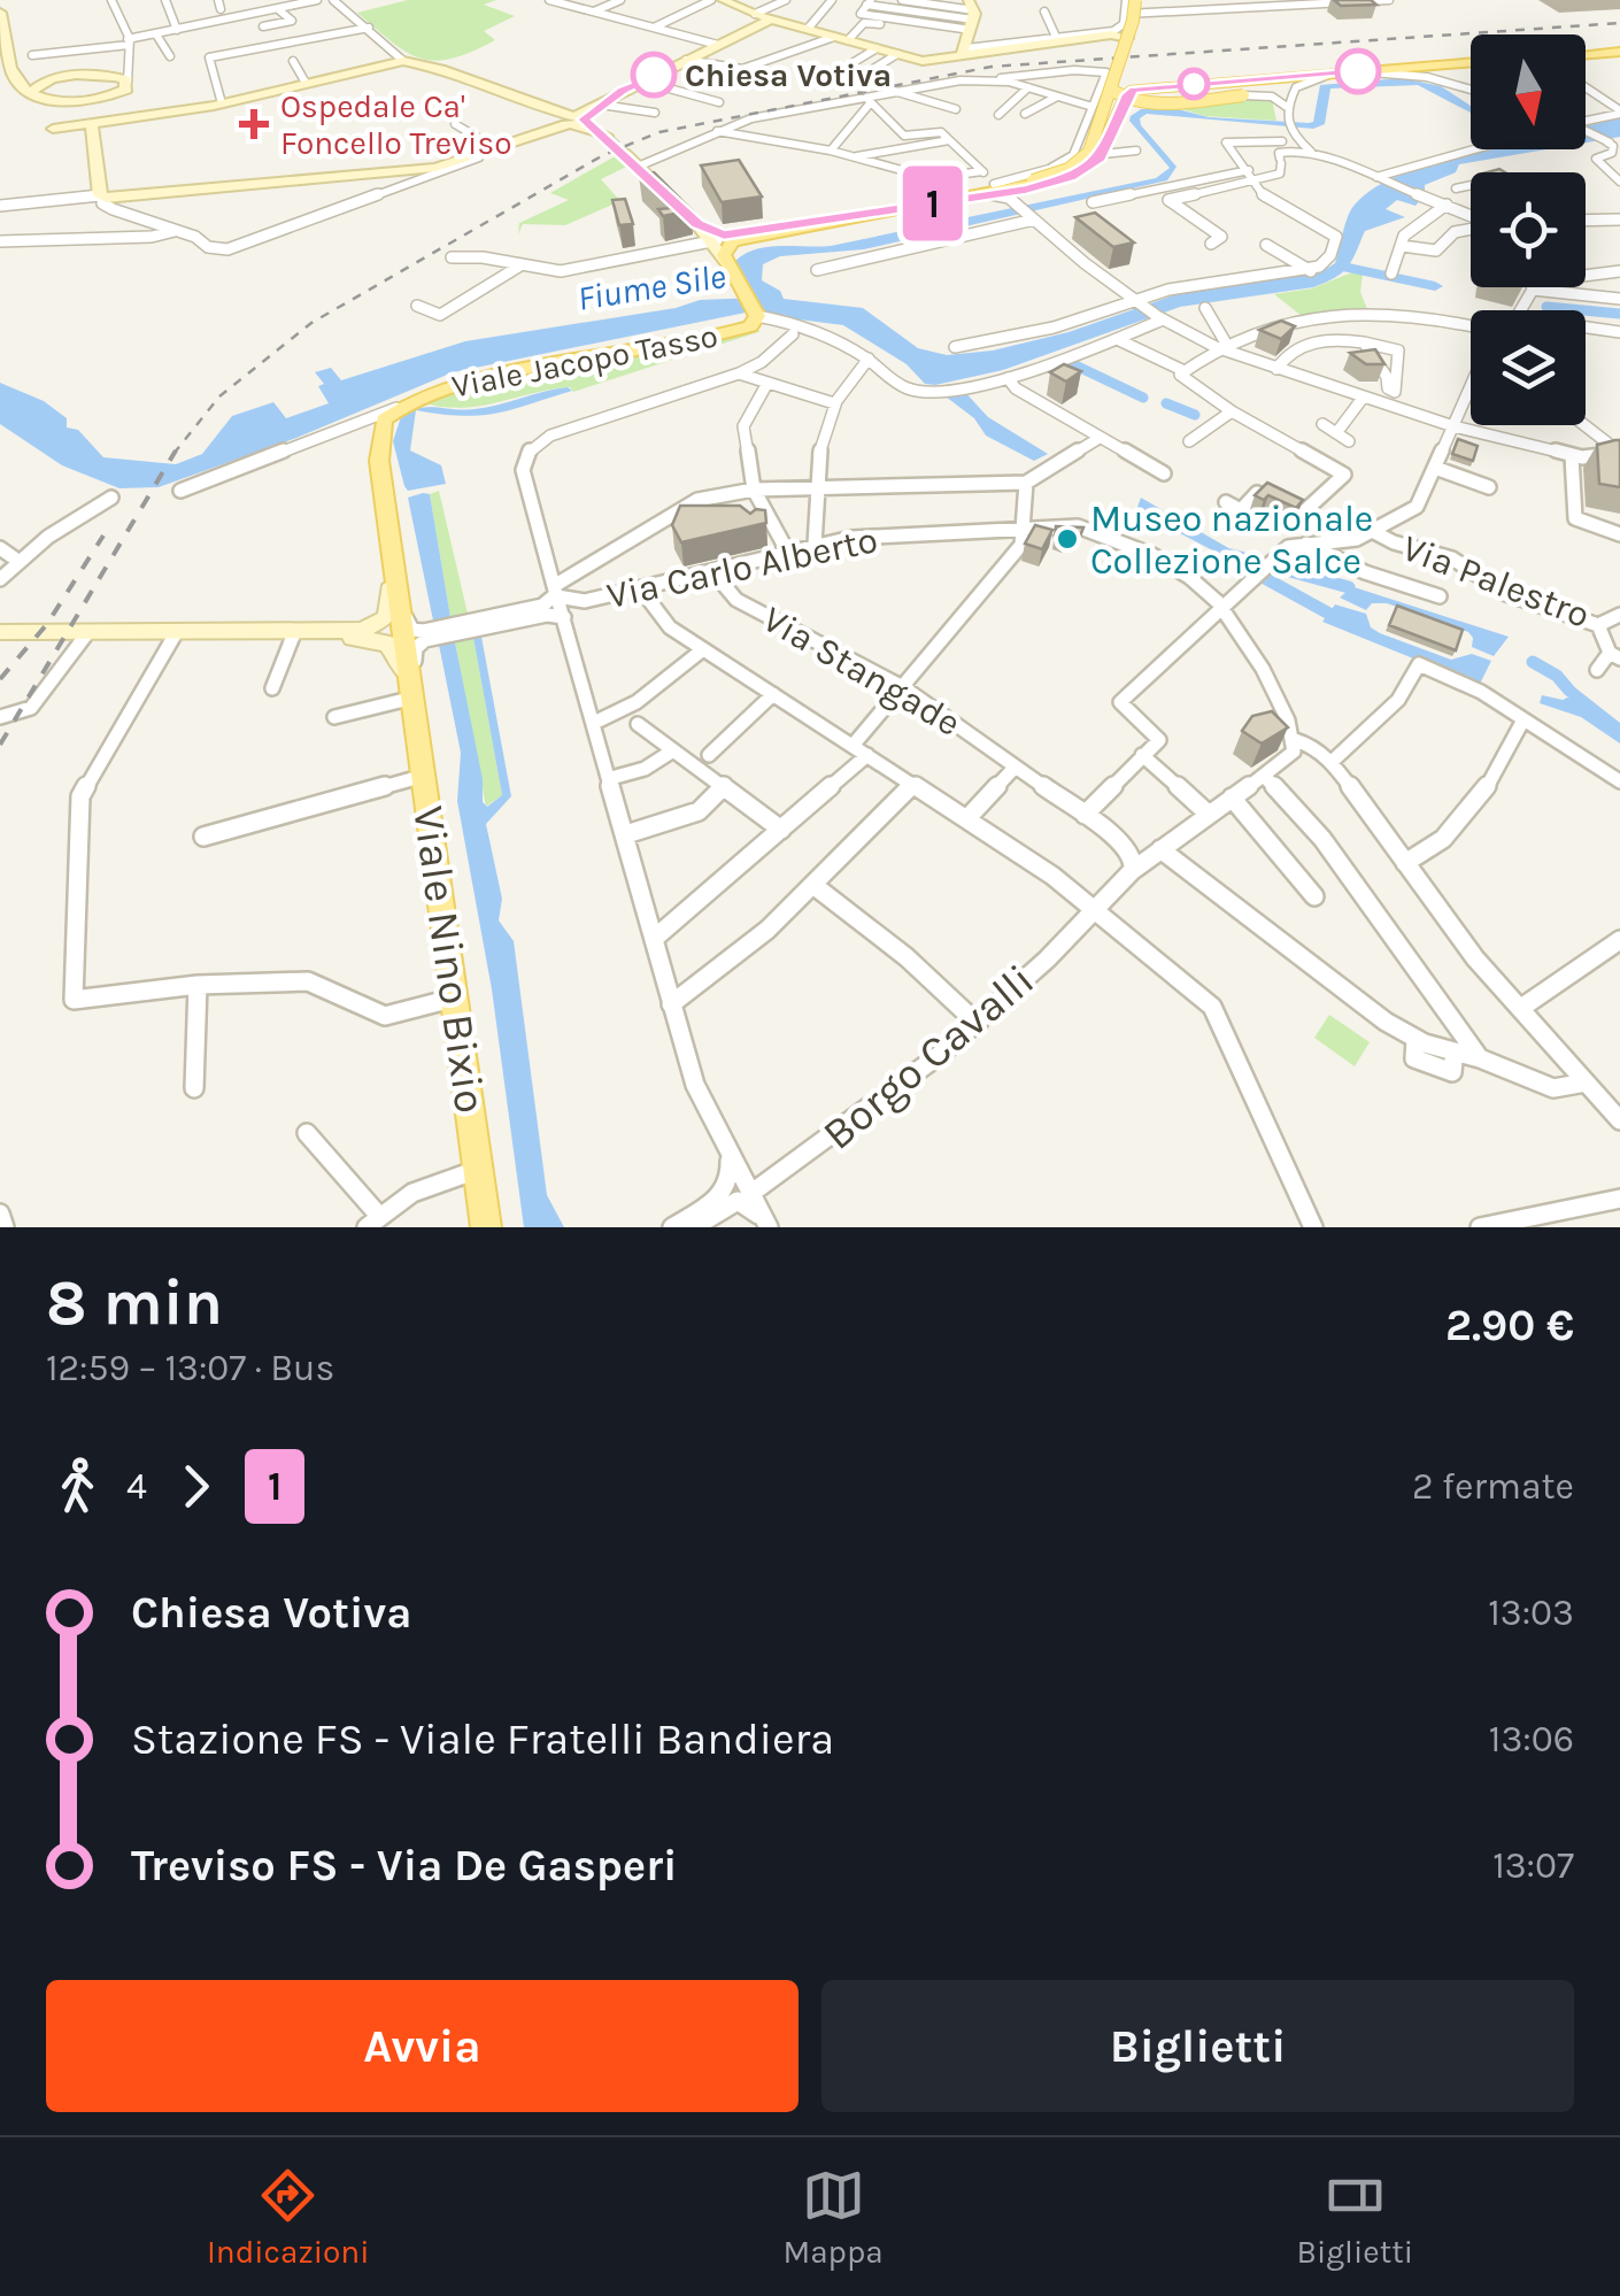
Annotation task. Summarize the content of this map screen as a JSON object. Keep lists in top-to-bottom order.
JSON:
{
  "streets": {
    "main road": ["Viale Jacopo Tasso", "Viale Nino Bixio"],
    "street": [
      "Via Carlo Alberto",
      "Via Palestro",
      "Via Stangade",
      "Borgo Cavalli"
    ]
  },
  "crossings": [
    ["Via Carlo Alberto", "Via Stangade"],
    ["Via Stangade", "Borgo Cavalli"]
  ],
  "water": ["Fiume Sile"],
  "places": {
    "other": ["Chiesa Votiva", "Museo nazionale Collezione Salce"],
    "health": ["Ospedale Ca' Foncello Treviso"]
  },
  "lines": ["bus line 1"],
  "north": "bottom",
  "page": {
    "on_map": "1",
    "heading": ["8 min", "12:59 – 13:07 · Bus", "2.90 €"],
    "legs": ["4", "1", "2 fermate"],
    "list": [
      {
        "name": "Chiesa Votiva",
        "value": "13:03"
      },
      {
        "name": "Stazione FS - Viale Fratelli Bandiera",
        "value": "13:06"
      },
      {
        "name": "Treviso FS - Via De Gasperi",
        "value": "13:07"
      }
    ],
    "buttons": ["Avvia", "Biglietti"],
    "tabs": ["Indicazioni", "Mappa", "Biglietti"]
  }
}
